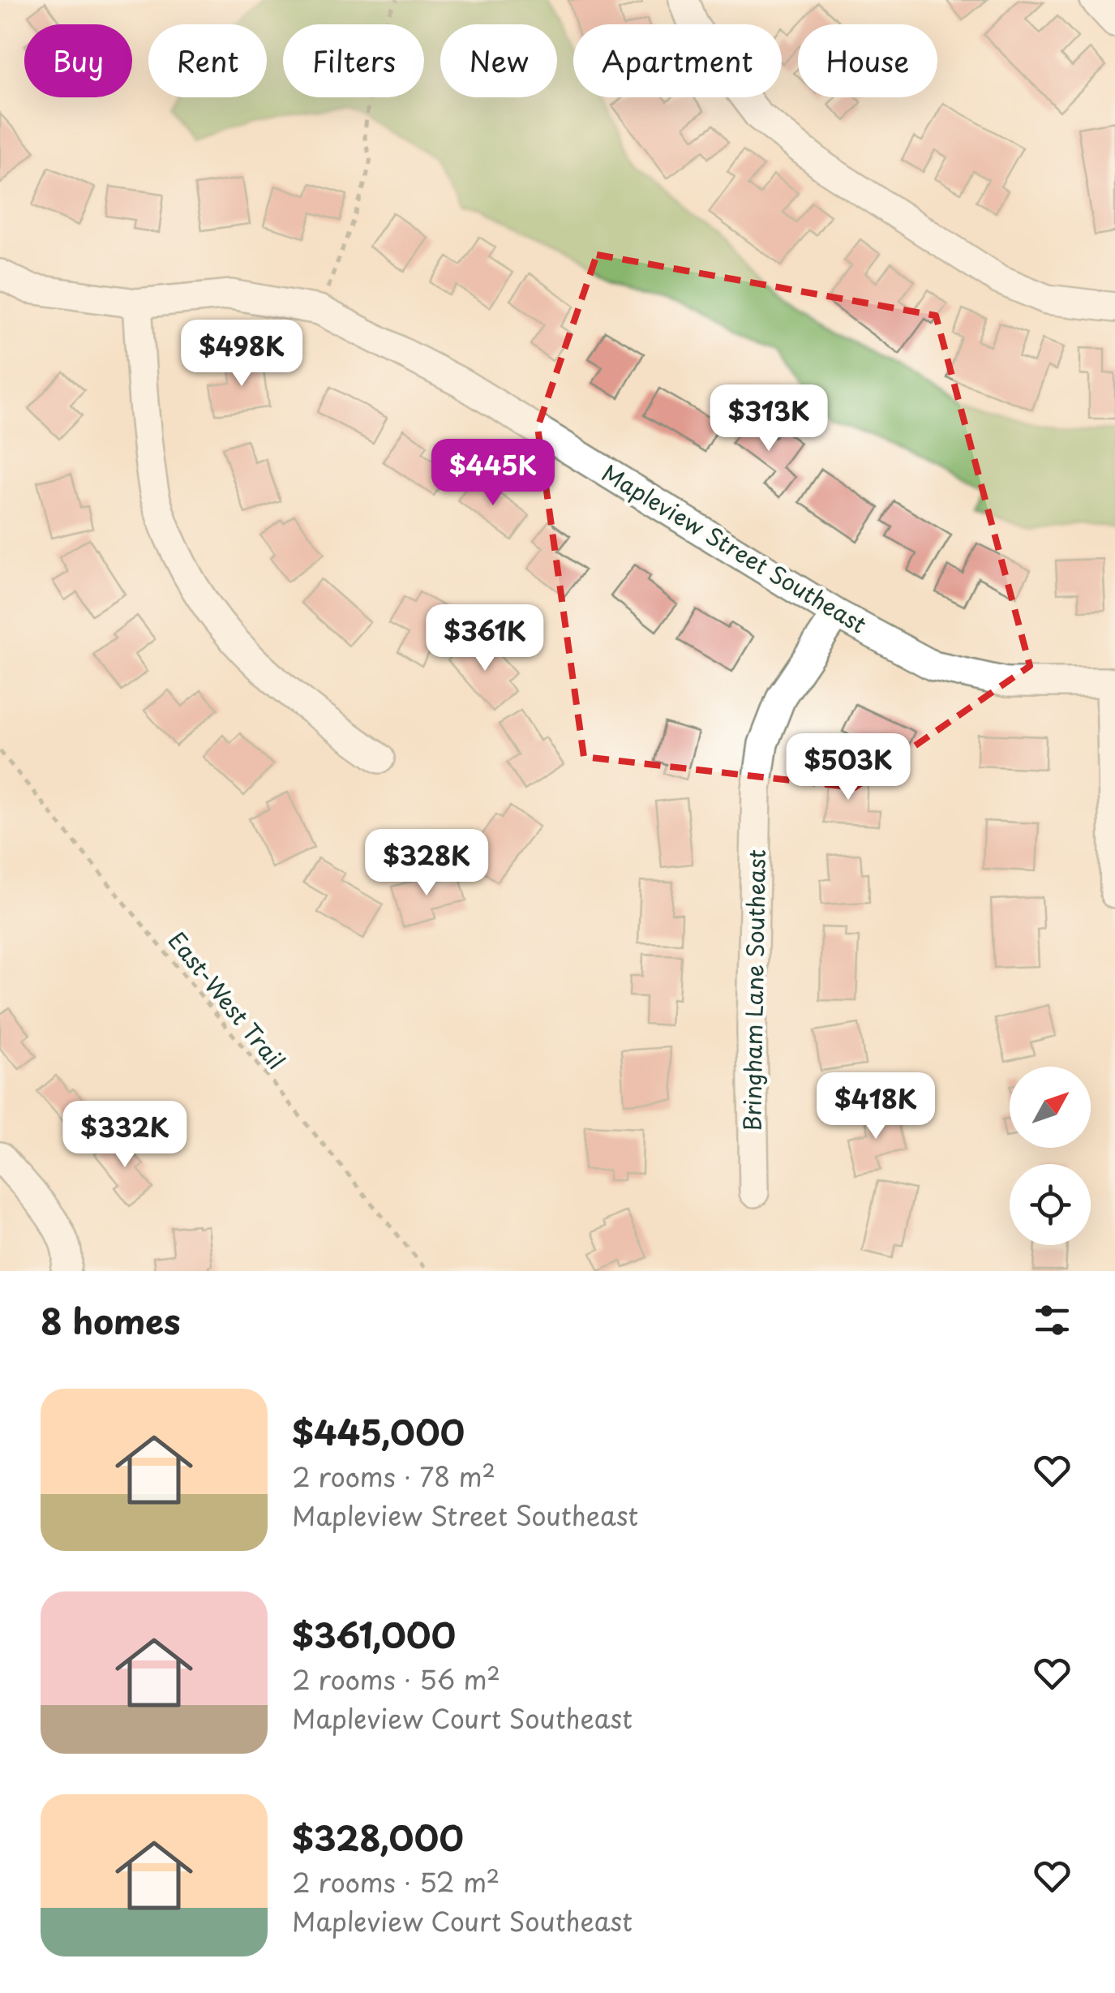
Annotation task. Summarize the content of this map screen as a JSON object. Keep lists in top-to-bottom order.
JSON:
{
  "streets": {
    "street": ["Mapleview Street Southeast", "Bringham Lane Southeast"],
    "path": ["East-West Trail"]
  },
  "crossings": [
    ["Mapleview Street Southeast", "Bringham Lane Southeast"]
  ],
  "north": "top right",
  "page": {
    "chip": [
      "Buy",
      "Rent",
      "Filters",
      "New",
      "Apartment",
      "House"
    ],
    "price": [
      "$498K",
      "$313K",
      "$445K",
      "$361K",
      "$503K",
      "$328K",
      "$418K",
      "$332K"
    ],
    "heading": "8 homes",
    "list": [
      {
        "name": "$445,000",
        "note": "2 rooms · 78 m² · Mapleview Street Southeast"
      },
      {
        "name": "$361,000",
        "note": "2 rooms · 56 m² · Mapleview Court Southeast"
      },
      {
        "name": "$328,000",
        "note": "2 rooms · 52 m² · Mapleview Court Southeast"
      }
    ]
  }
}
